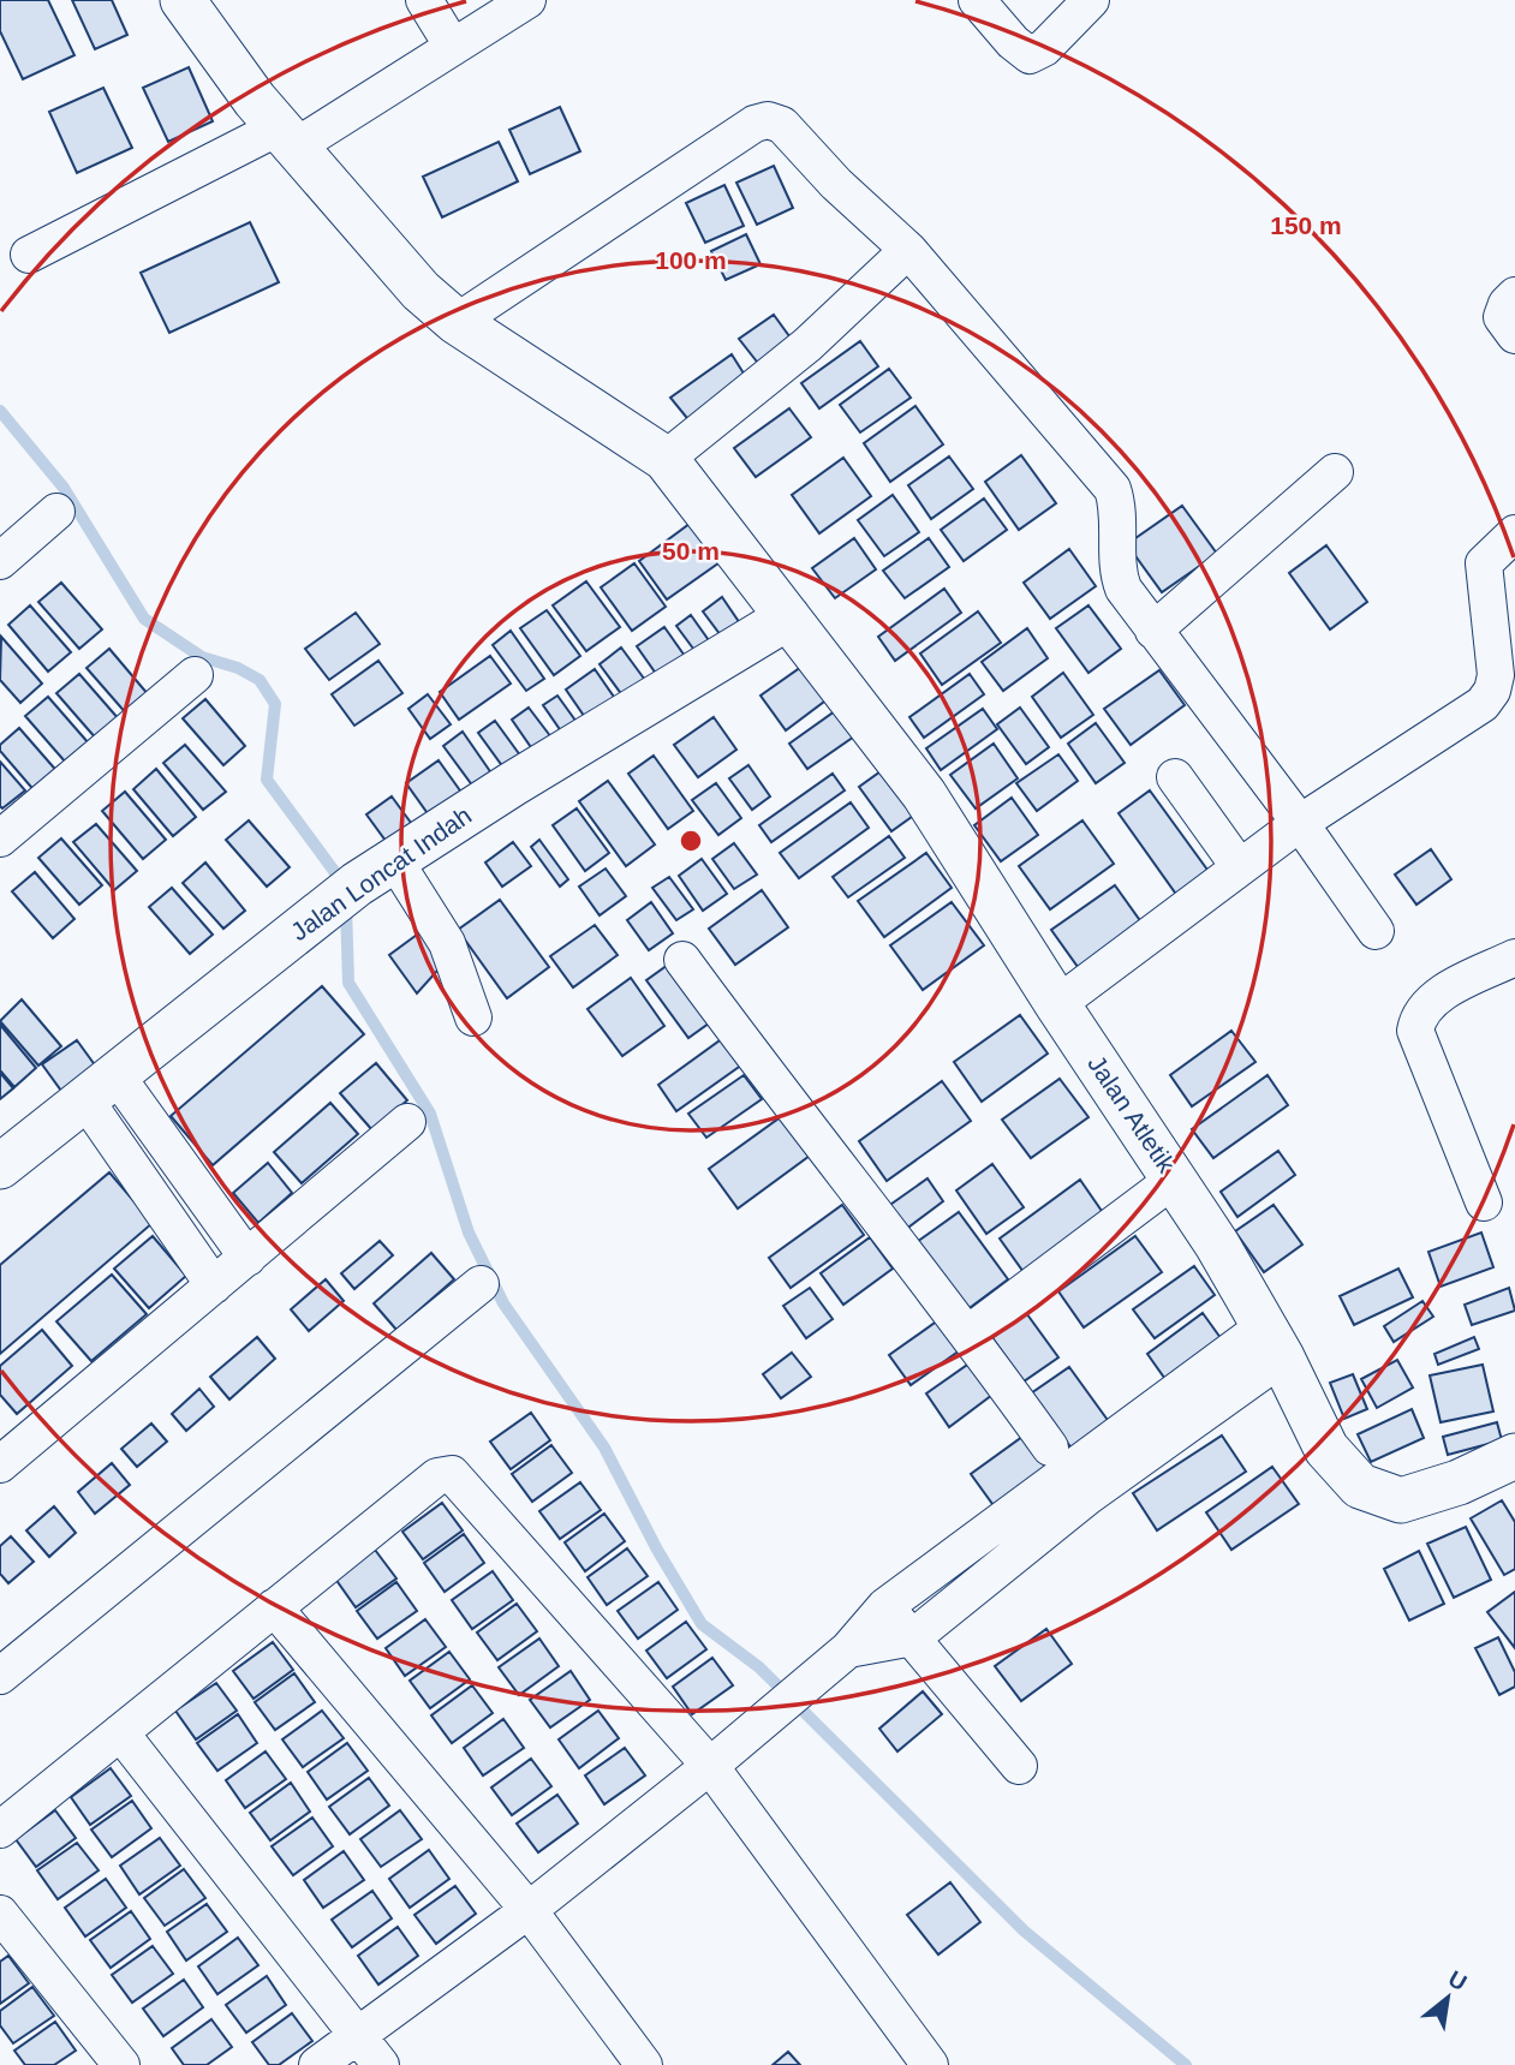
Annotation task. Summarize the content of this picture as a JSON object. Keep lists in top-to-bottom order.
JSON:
{
  "streets": {
    "street": ["Jalan Loncat Indah", "Jalan Atletik"]
  },
  "crossings": [
    ["Jalan Loncat Indah", "Jalan Atletik"]
  ],
  "north": "top right",
  "rings": ["150 m", "100 m", "50 m"]
}
